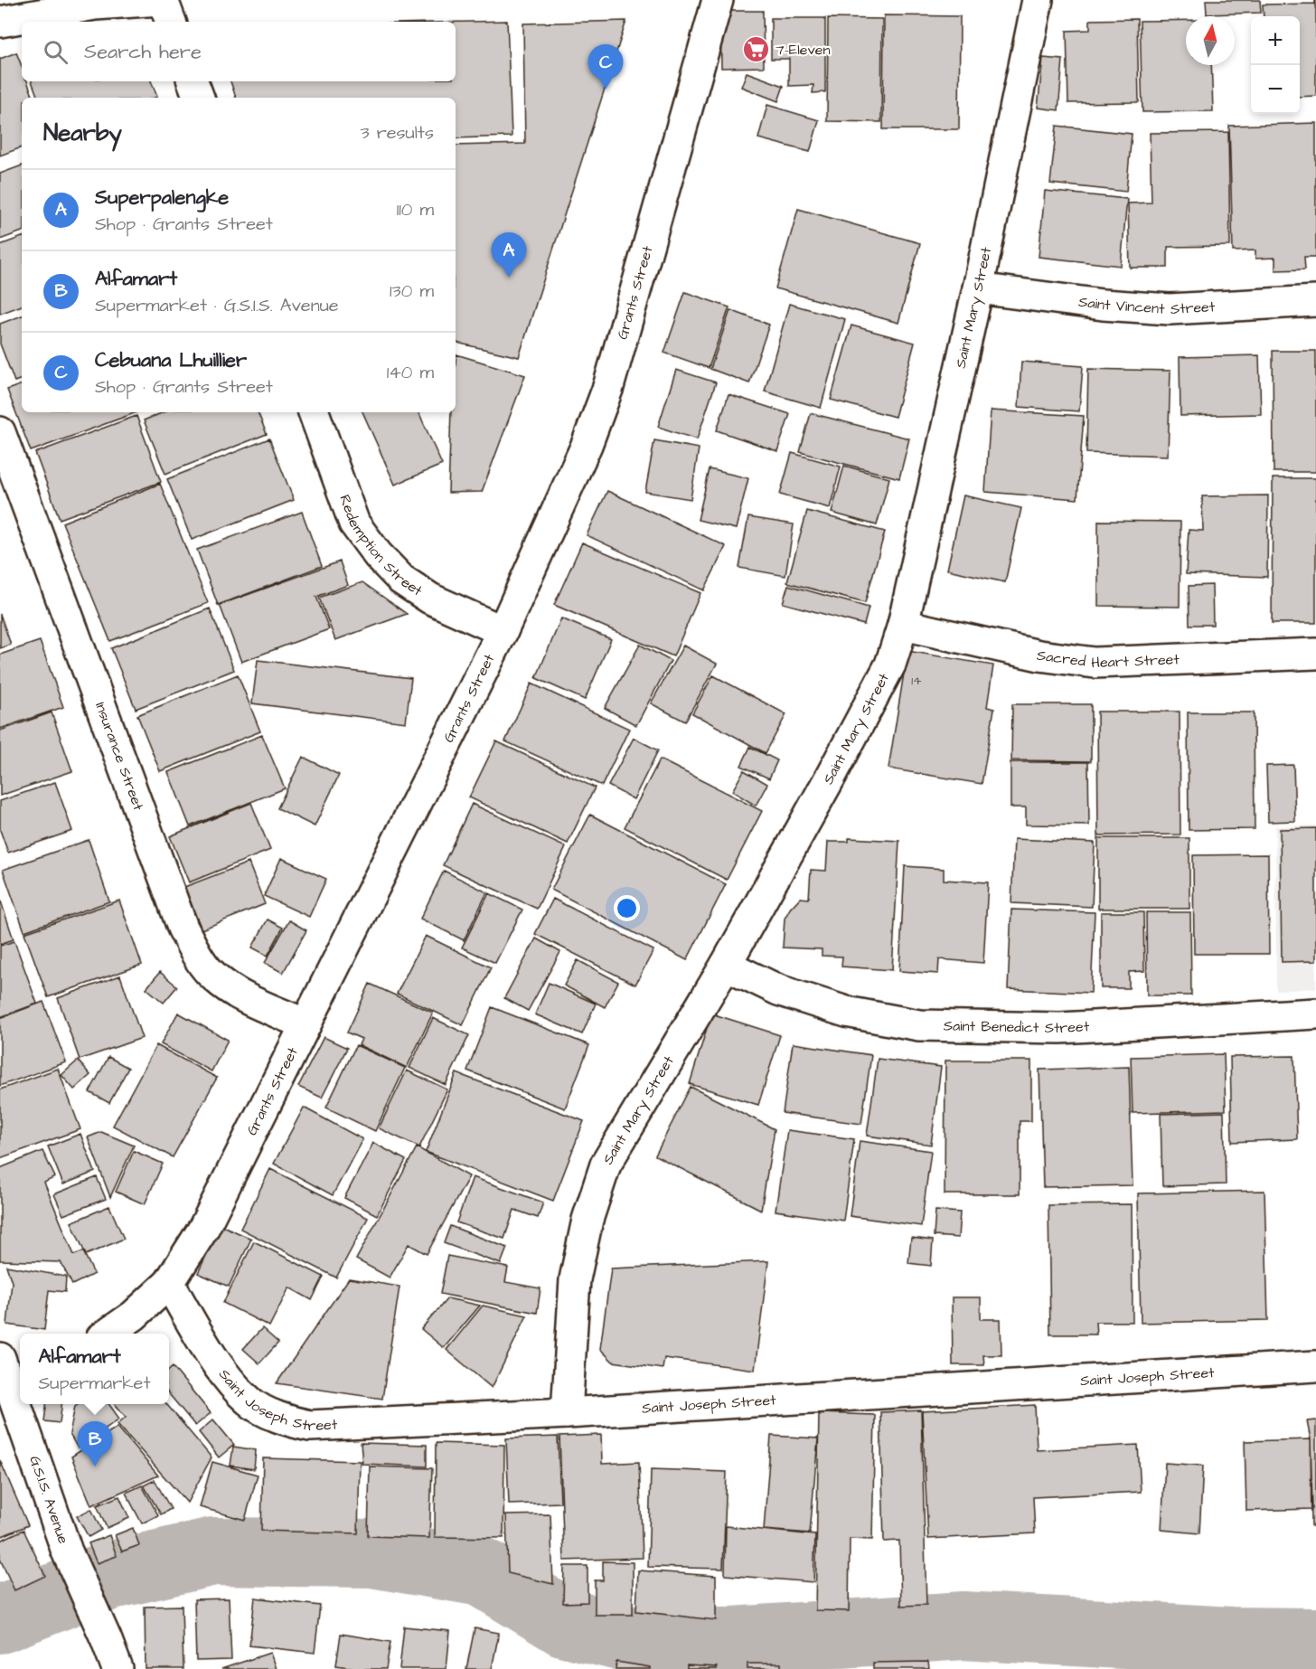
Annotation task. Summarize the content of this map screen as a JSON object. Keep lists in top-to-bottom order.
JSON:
{
  "streets": {
    "street": [
      "Grants Street",
      "Saint Vincent Street",
      "Saint Mary Street",
      "Redemption Street",
      "Sacred Heart Street",
      "Insurance Street",
      "Saint Benedict Street",
      "Saint Joseph Street",
      "G.S.I.S. Avenue"
    ]
  },
  "crossings": [
    ["Grants Street", "Redemption Street"],
    ["Grants Street", "Insurance Street"],
    ["Grants Street", "Saint Joseph Street"],
    ["Saint Vincent Street", "Saint Mary Street"],
    ["Saint Mary Street", "Sacred Heart Street"],
    ["Saint Mary Street", "Saint Benedict Street"],
    ["Saint Mary Street", "Saint Joseph Street"]
  ],
  "places": {
    "supermarket": ["7-Eleven"]
  },
  "house_numbers": ["14"],
  "north": "top",
  "page": {
    "map_buttons": ["+", "−"],
    "search": "Search here",
    "pins": ["C", "A", "B"],
    "heading": ["Nearby", "3 results"],
    "list": [
      {
        "mark": "A",
        "name": "Superpalengke",
        "note": "Shop · Grants Street",
        "value": "110 m"
      },
      {
        "mark": "B",
        "name": "Alfamart",
        "note": "Supermarket · G.S.I.S. Avenue",
        "value": "130 m"
      },
      {
        "mark": "C",
        "name": "Cebuana Lhuillier",
        "note": "Shop · Grants Street",
        "value": "140 m"
      }
    ],
    "popup": ["Alfamart", "Supermarket"]
  }
}
